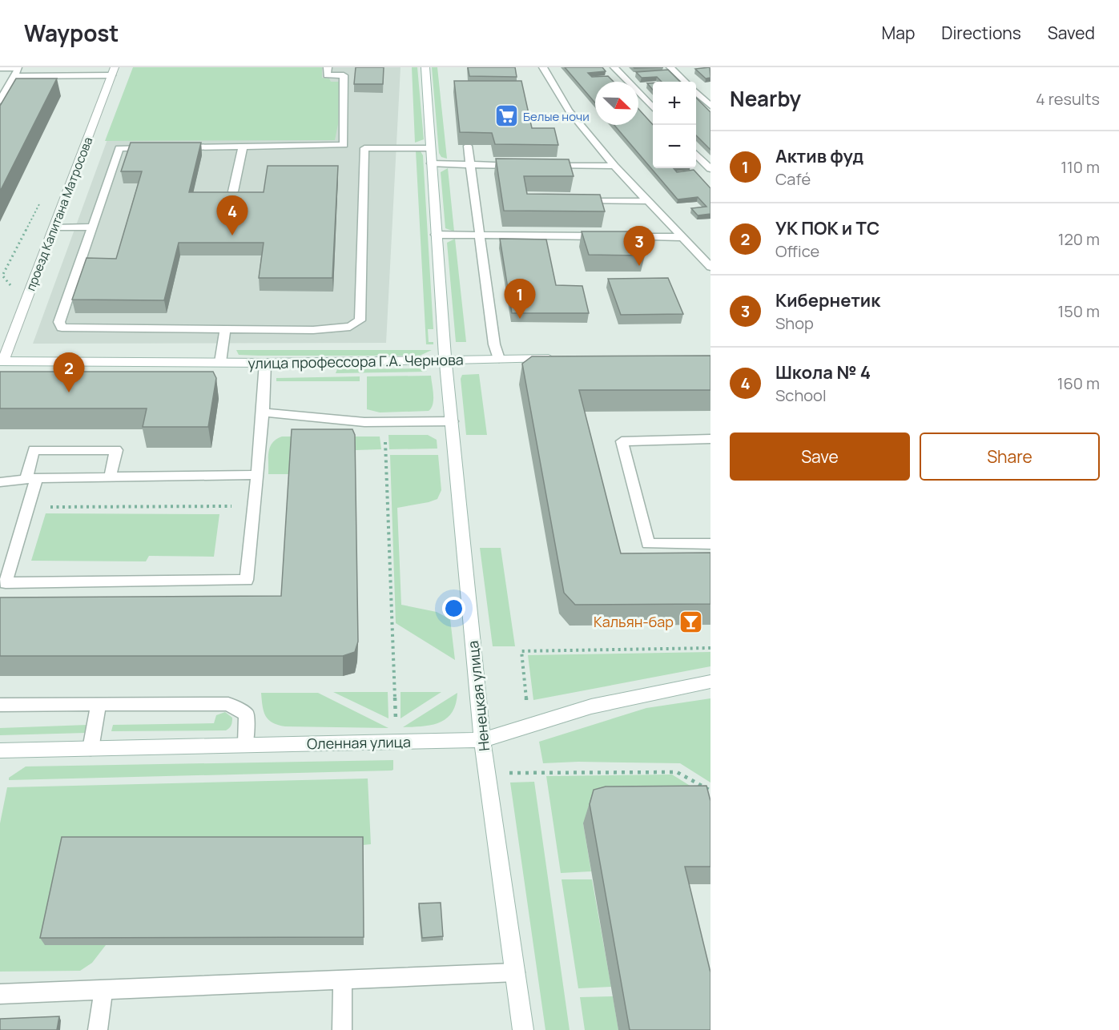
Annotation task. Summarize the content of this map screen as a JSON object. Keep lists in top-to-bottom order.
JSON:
{
  "streets": {
    "street": [
      "проезд Капитана Матросова",
      "улица профессора Г.А. Чернова",
      "Ненецкая улица",
      "Оленная улица"
    ]
  },
  "crossings": [
    ["проезд Капитана Матросова", "улица профессора Г.А. Чернова"],
    ["улица профессора Г.А. Чернова", "Ненецкая улица"],
    ["Ненецкая улица", "Оленная улица"]
  ],
  "places": {
    "supermarket": ["Белые ночи"],
    "bar": ["Кальян-бар"]
  },
  "north": "bottom right",
  "page": {
    "header": "Waypost",
    "nav": ["Map", "Directions", "Saved"],
    "heading": ["Nearby", "4 results"],
    "map_buttons": ["+", "−"],
    "list": [
      {
        "mark": "1",
        "name": "Актив фуд",
        "note": "Café",
        "value": "110 m"
      },
      {
        "mark": "2",
        "name": "УК ПОК и ТС",
        "note": "Office",
        "value": "120 m"
      },
      {
        "mark": "3",
        "name": "Кибернетик",
        "note": "Shop",
        "value": "150 m"
      },
      {
        "mark": "4",
        "name": "Школа № 4",
        "note": "School",
        "value": "160 m"
      }
    ],
    "pins": [
      "4",
      "3",
      "1",
      "2"
    ],
    "buttons": ["Save", "Share"]
  }
}
